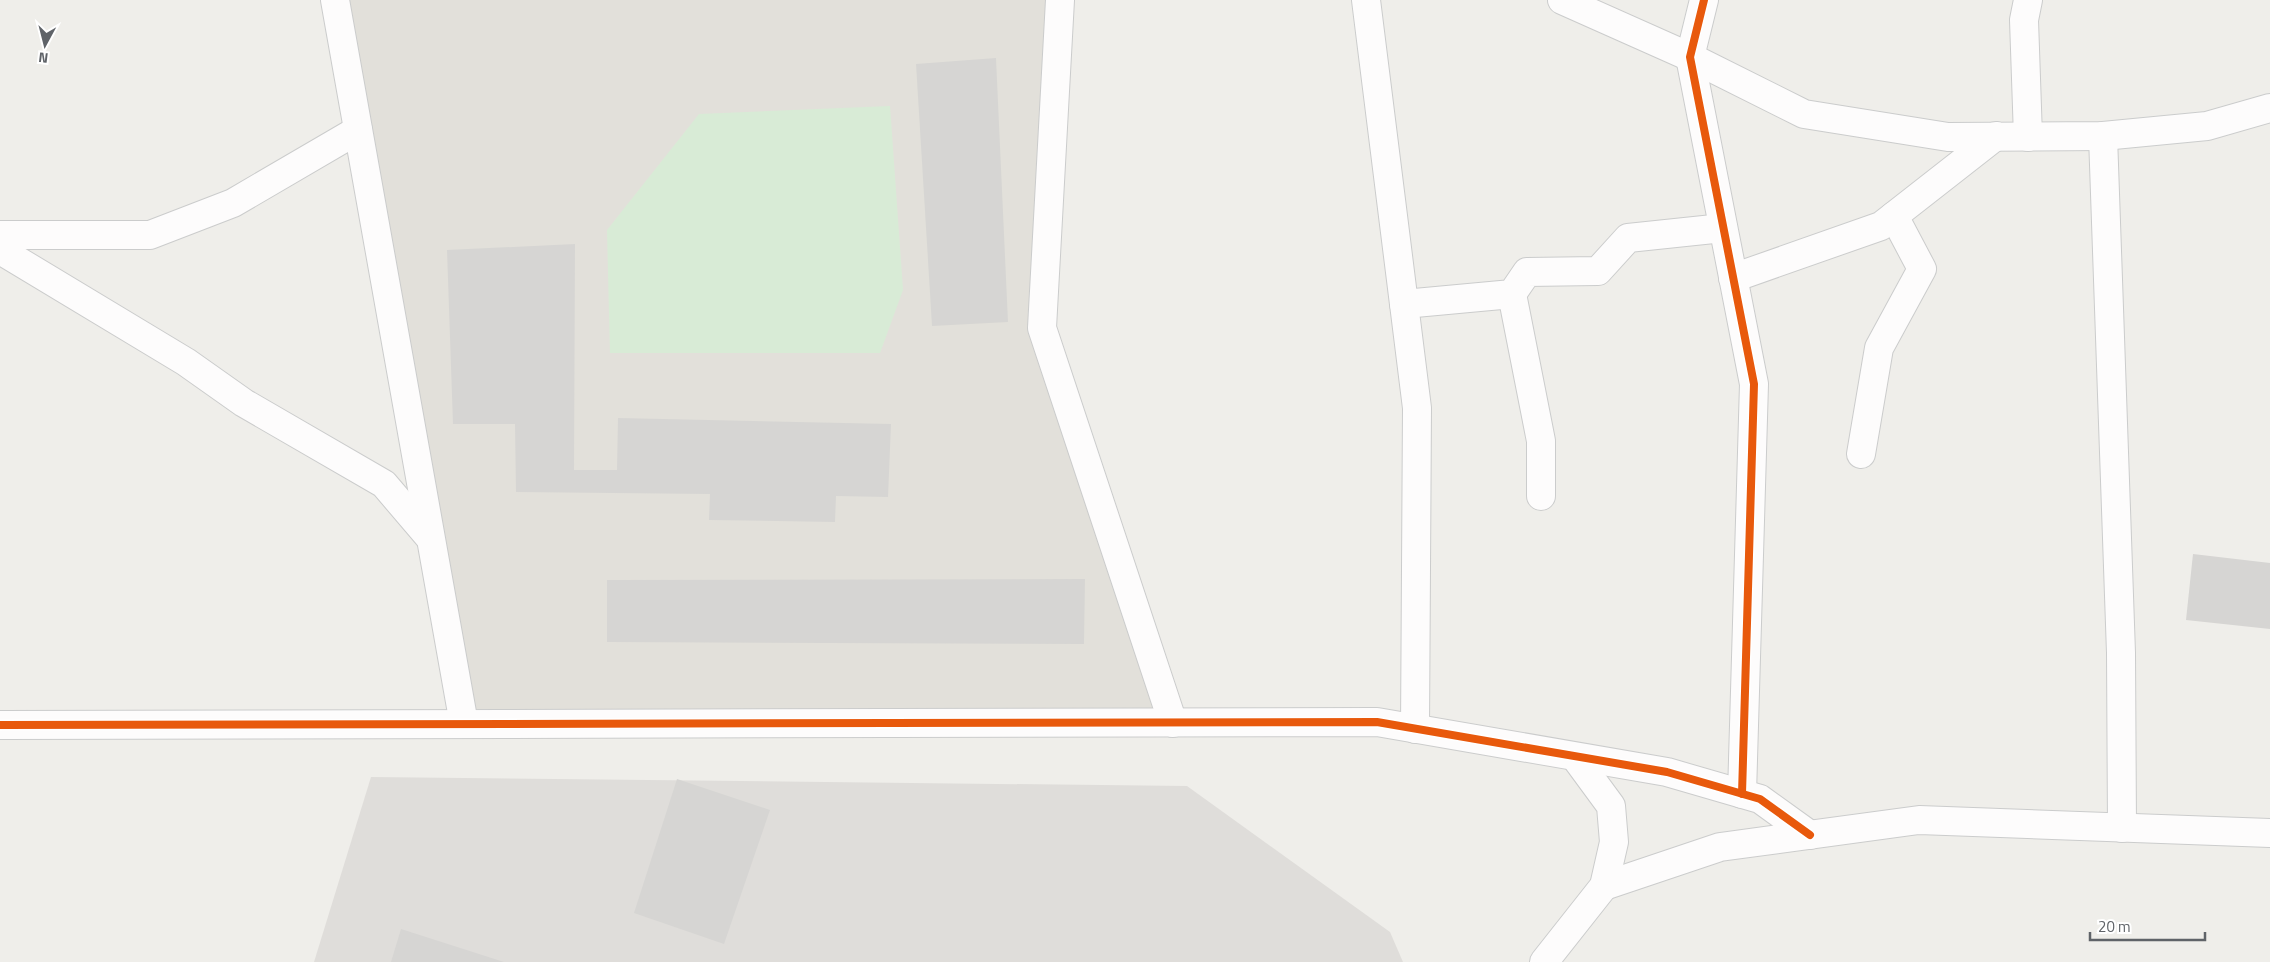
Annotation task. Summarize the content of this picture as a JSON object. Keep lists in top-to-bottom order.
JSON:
{
  "scale_bar": "20 m",
  "north": "bottom"
}
